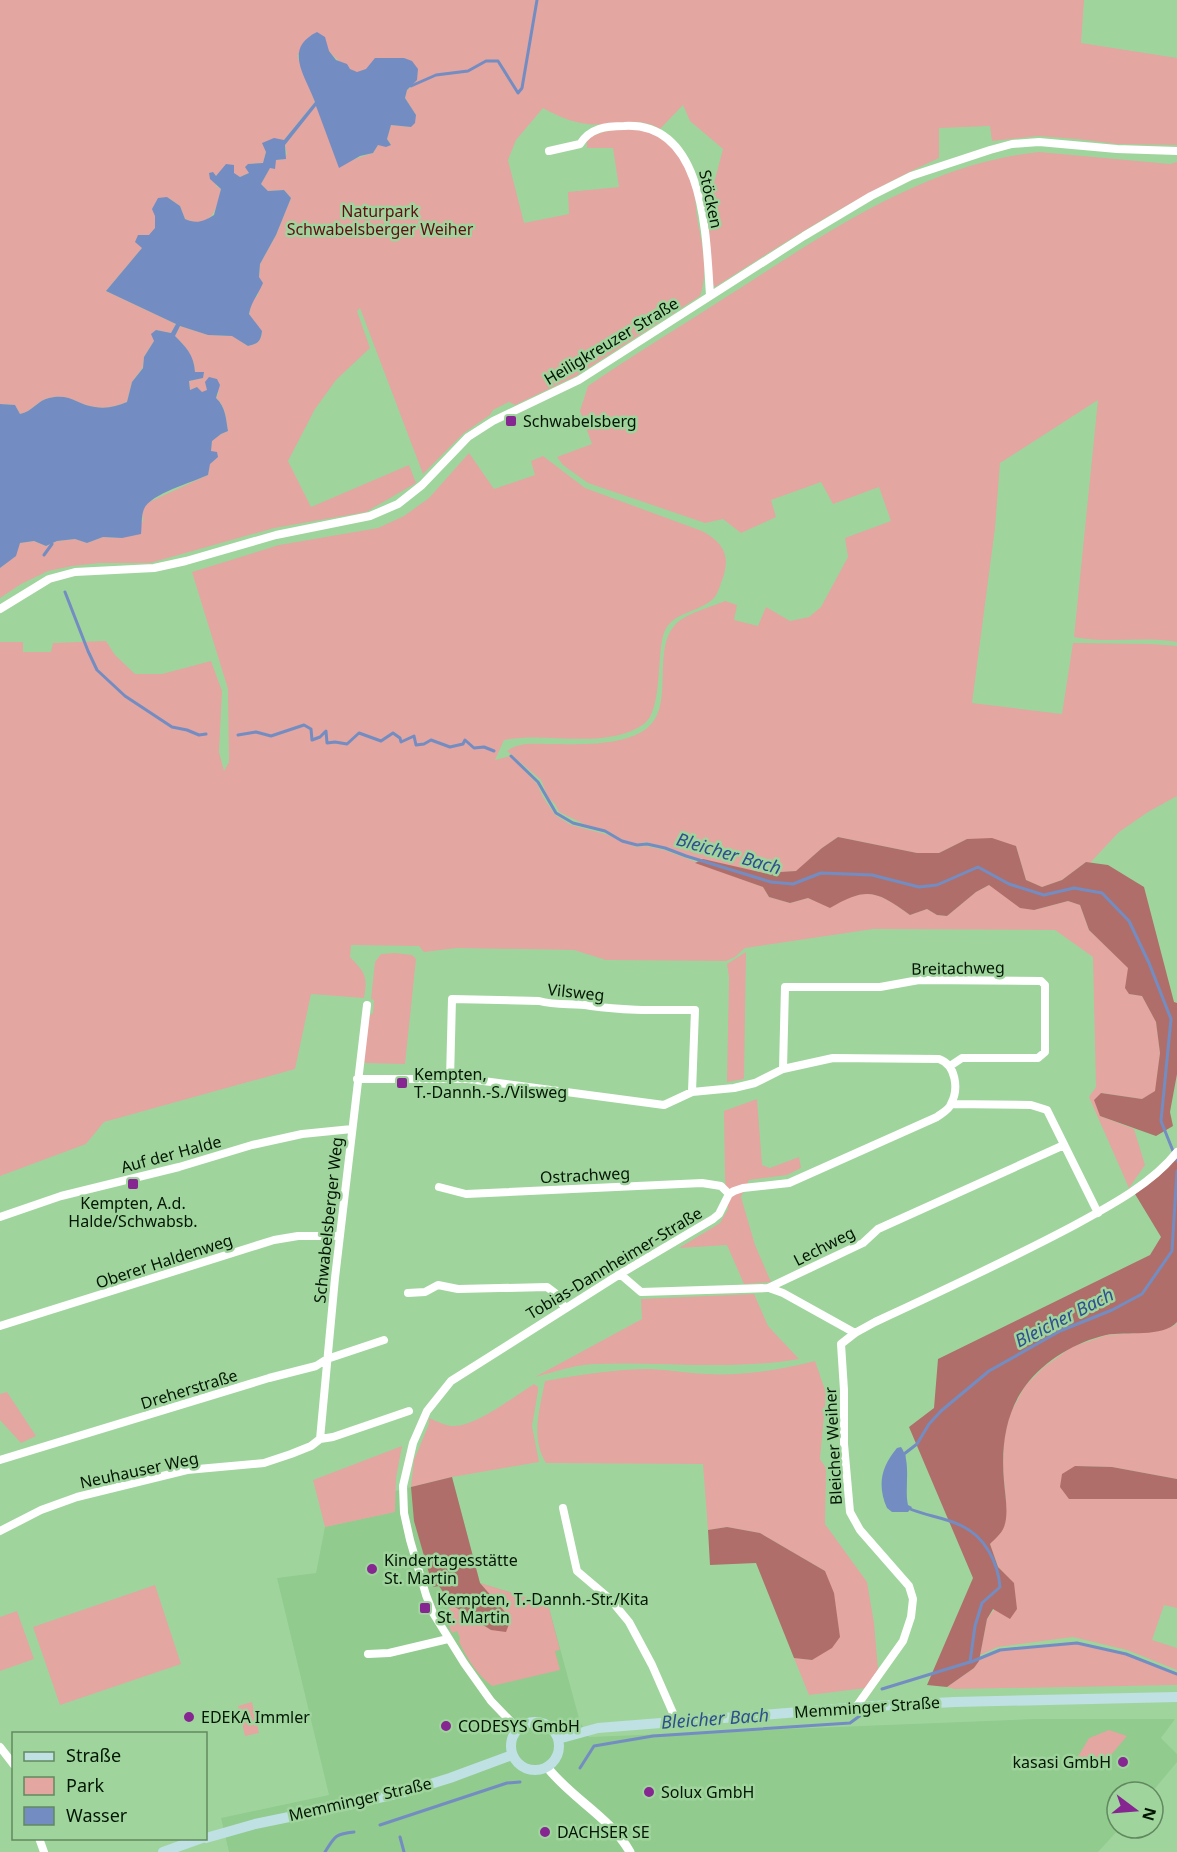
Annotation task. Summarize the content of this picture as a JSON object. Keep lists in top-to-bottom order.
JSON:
{
  "streets": {
    "main road": ["Memminger Straße"],
    "street": [
      "Stöcken",
      "Heiligkreuzer Straße",
      "Breitachweg",
      "Vilsweg",
      "Auf der Halde",
      "Ostrachweg",
      "Schwabelsberger Weg",
      "Lechweg",
      "Oberer Haldenweg",
      "Tobias-Dannheimer-Straße",
      "Dreherstraße",
      "Bleicher Weiher",
      "Neuhauser Weg"
    ]
  },
  "crossings": [
    ["Stöcken", "Heiligkreuzer Straße"],
    ["Auf der Halde", "Schwabelsberger Weg"],
    ["Ostrachweg", "Tobias-Dannheimer-Straße"],
    ["Schwabelsberger Weg", "Oberer Haldenweg"],
    ["Schwabelsberger Weg", "Dreherstraße"],
    ["Schwabelsberger Weg", "Neuhauser Weg"],
    ["Lechweg", "Tobias-Dannheimer-Straße"],
    ["Tobias-Dannheimer-Straße", "Memminger Straße"],
    ["Bleicher Weiher", "Memminger Straße"]
  ],
  "water": ["Bleicher Bach"],
  "parks": ["Naturpark Schwabelsberger Weiher"],
  "places": {
    "transit": [
      "Schwabelsberg",
      "Kempten, T.-Dannh.-S./Vilsweg",
      "Kempten, A.d. Halde/Schwabsb.",
      "Kempten, T.-Dannh.-Str./Kita St. Martin"
    ],
    "other": [
      "Kindertagesstätte St. Martin",
      "EDEKA Immler",
      "CODESYS GmbH",
      "kasasi GmbH",
      "Solux GmbH",
      "DACHSER SE"
    ]
  },
  "legend": ["Straße", "Park", "Wasser"],
  "north": "right"
}
